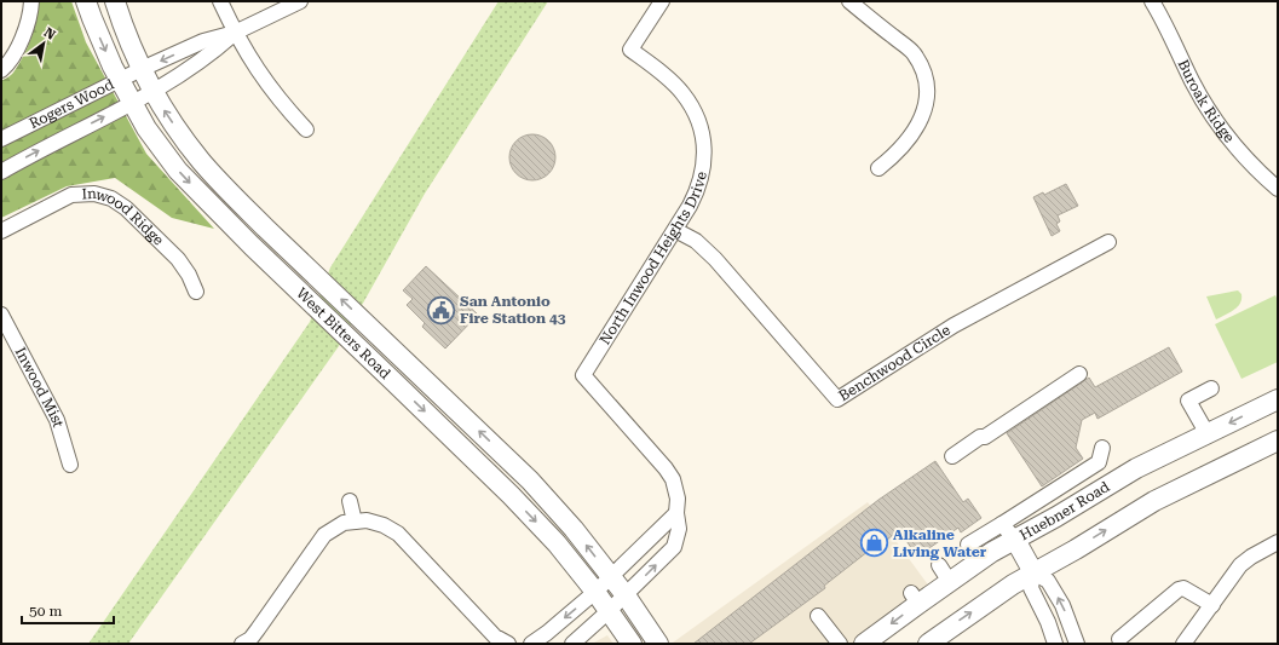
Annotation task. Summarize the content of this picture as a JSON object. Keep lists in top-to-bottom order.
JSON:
{
  "streets": {
    "main road": ["West Bitters Road", "Huebner Road"],
    "street": [
      "Buroak Ridge",
      "Rogers Wood",
      "Inwood Ridge",
      "North Inwood Heights Drive",
      "Benchwood Circle",
      "Inwood Mist"
    ]
  },
  "crossings": [
    ["Rogers Wood", "West Bitters Road"],
    ["North Inwood Heights Drive", "West Bitters Road"],
    ["North Inwood Heights Drive", "Benchwood Circle"]
  ],
  "places": {
    "public building": ["San Antonio Fire Station 43"],
    "shop": ["Alkaline Living Water"]
  },
  "scale_bar": "50 m",
  "north": "top right"
}
